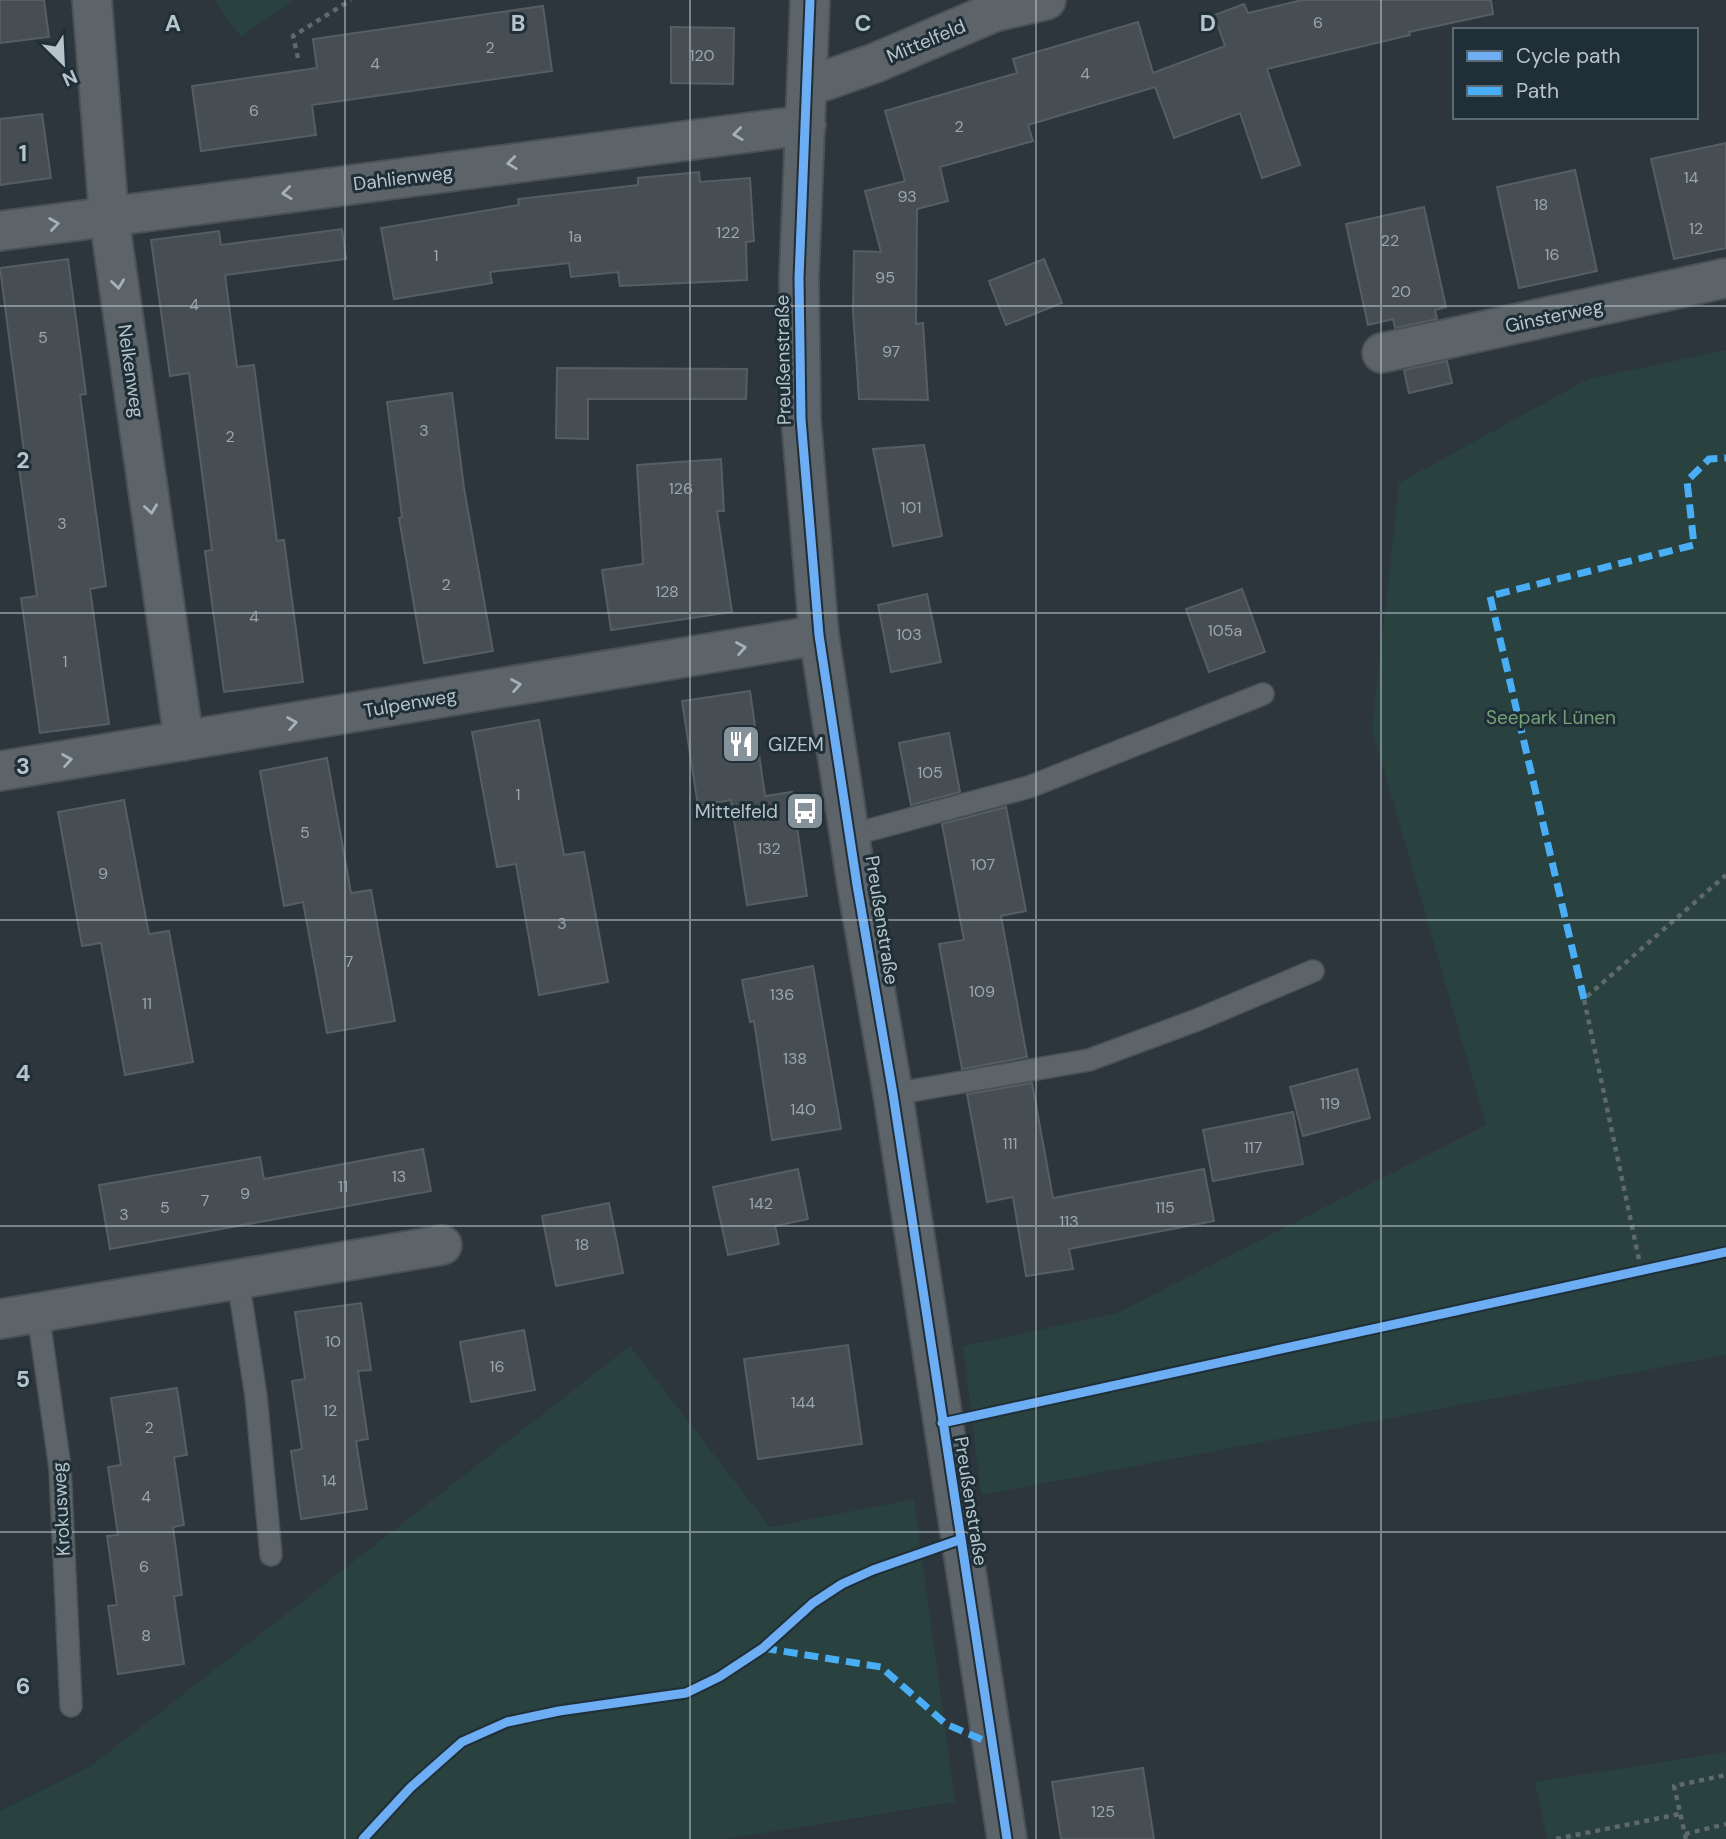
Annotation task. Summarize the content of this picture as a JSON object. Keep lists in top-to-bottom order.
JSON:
{
  "streets": {
    "street": [
      "Mittelfeld",
      "Dahlienweg",
      "Ginsterweg",
      "Preußenstraße",
      "Nelkenweg",
      "Tulpenweg"
    ],
    "lane": ["Krokusweg"]
  },
  "crossings": [
    ["Mittelfeld", "Preußenstraße"],
    ["Dahlienweg", "Preußenstraße"],
    ["Dahlienweg", "Nelkenweg"],
    ["Preußenstraße", "Tulpenweg"],
    ["Nelkenweg", "Tulpenweg"]
  ],
  "one_way": ["Nelkenweg", "Tulpenweg"],
  "parks": ["Seepark Lünen"],
  "places": {
    "restaurant": ["GIZEM"],
    "bus stop": ["Mittelfeld"]
  },
  "house_numbers": [
    "6",
    "2",
    "120",
    "4",
    "4",
    "6",
    "2",
    "14",
    "93",
    "18",
    "12",
    "122",
    "1a",
    "22",
    "16",
    "1",
    "95",
    "20",
    "4",
    "5",
    "97",
    "3",
    "2",
    "126",
    "101",
    "3",
    "2",
    "128",
    "4",
    "105a",
    "103",
    "1",
    "105",
    "1",
    "5",
    "132",
    "107",
    "9",
    "3",
    "7",
    "109",
    "136",
    "11",
    "138",
    "119",
    "140",
    "111",
    "117",
    "13",
    "11",
    "9",
    "7",
    "142",
    "5",
    "115",
    "3",
    "113",
    "18",
    "10",
    "16",
    "144",
    "12",
    "2",
    "14",
    "4",
    "6",
    "8",
    "125"
  ],
  "legend": ["Cycle path", "Path"],
  "north": "bottom right",
  "grid": {
    "columns": [
      "A",
      "B",
      "C",
      "D"
    ],
    "rows": [
      "1",
      "2",
      "3",
      "4",
      "5",
      "6"
    ]
  }
}
